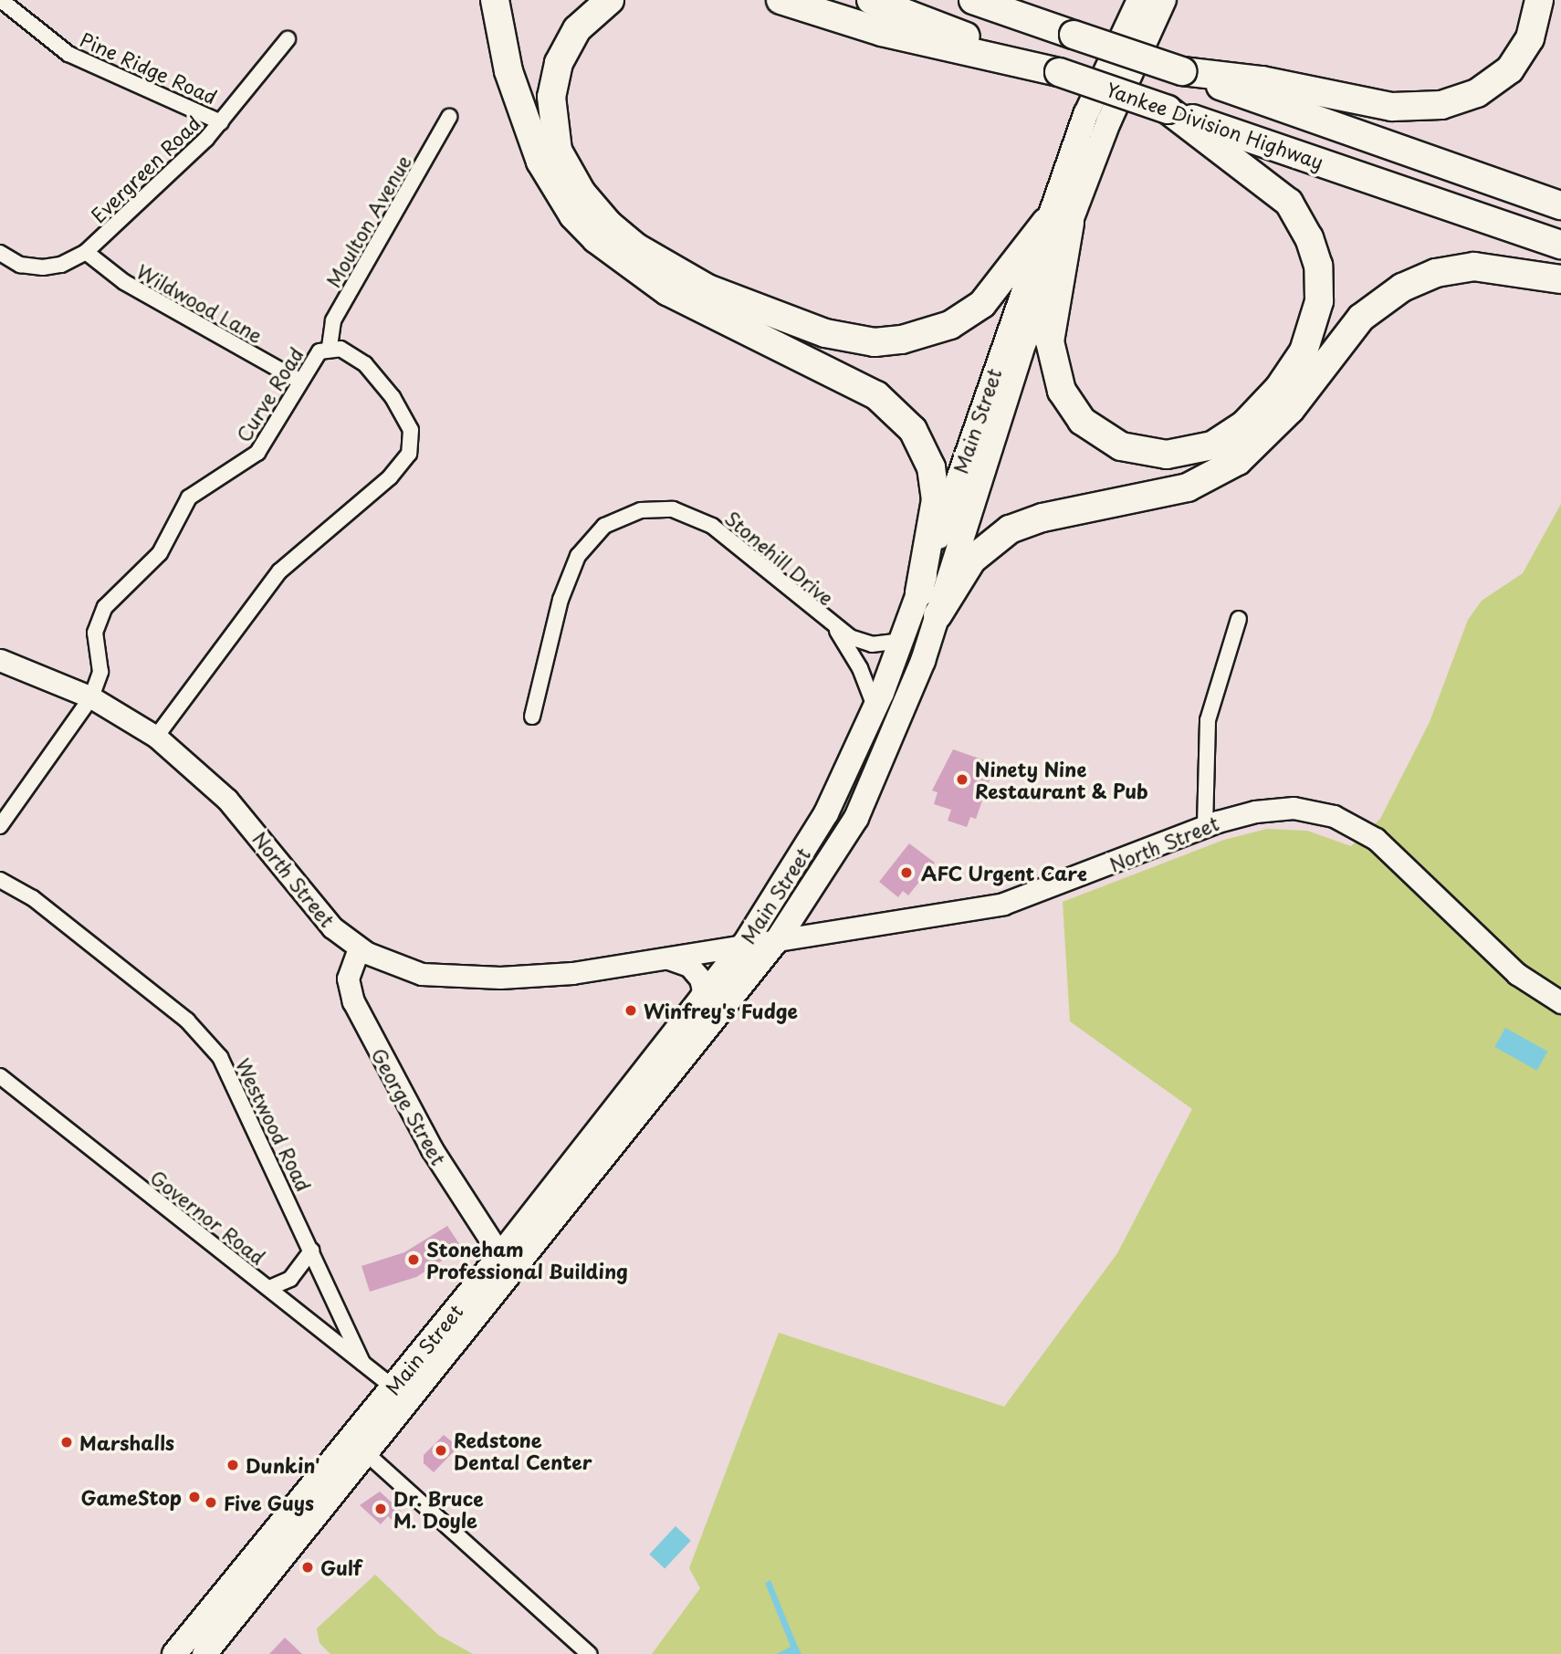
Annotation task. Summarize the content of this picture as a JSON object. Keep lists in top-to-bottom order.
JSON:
{
  "streets": {
    "highway": ["Yankee Division Highway"],
    "main road": ["Main Street"],
    "street": [
      "Pine Ridge Road",
      "Evergreen Road",
      "Moulton Avenue",
      "Wildwood Lane",
      "Curve Road",
      "Stonehill Drive",
      "North Street",
      "George Street",
      "Westwood Road",
      "Governor Road"
    ]
  },
  "crossings": [
    ["Pine Ridge Road", "Evergreen Road"],
    ["Evergreen Road", "Wildwood Lane"],
    ["Moulton Avenue", "Curve Road"],
    ["Wildwood Lane", "Curve Road"],
    ["Curve Road", "North Street"],
    ["Main Street", "Stonehill Drive"],
    ["Main Street", "North Street"],
    ["Main Street", "George Street"],
    ["Main Street", "Governor Road"],
    ["North Street", "George Street"],
    ["Westwood Road", "Governor Road"]
  ],
  "places": [
    "Ninety Nine Restaurant & Pub",
    "AFC Urgent Care",
    "Winfrey's Fudge",
    "Stoneham Professional Building",
    "Marshalls",
    "Redstone Dental Center",
    "Dunkin'",
    "GameStop",
    "Five Guys",
    "Dr. Bruce M. Doyle",
    "Gulf"
  ]
}
